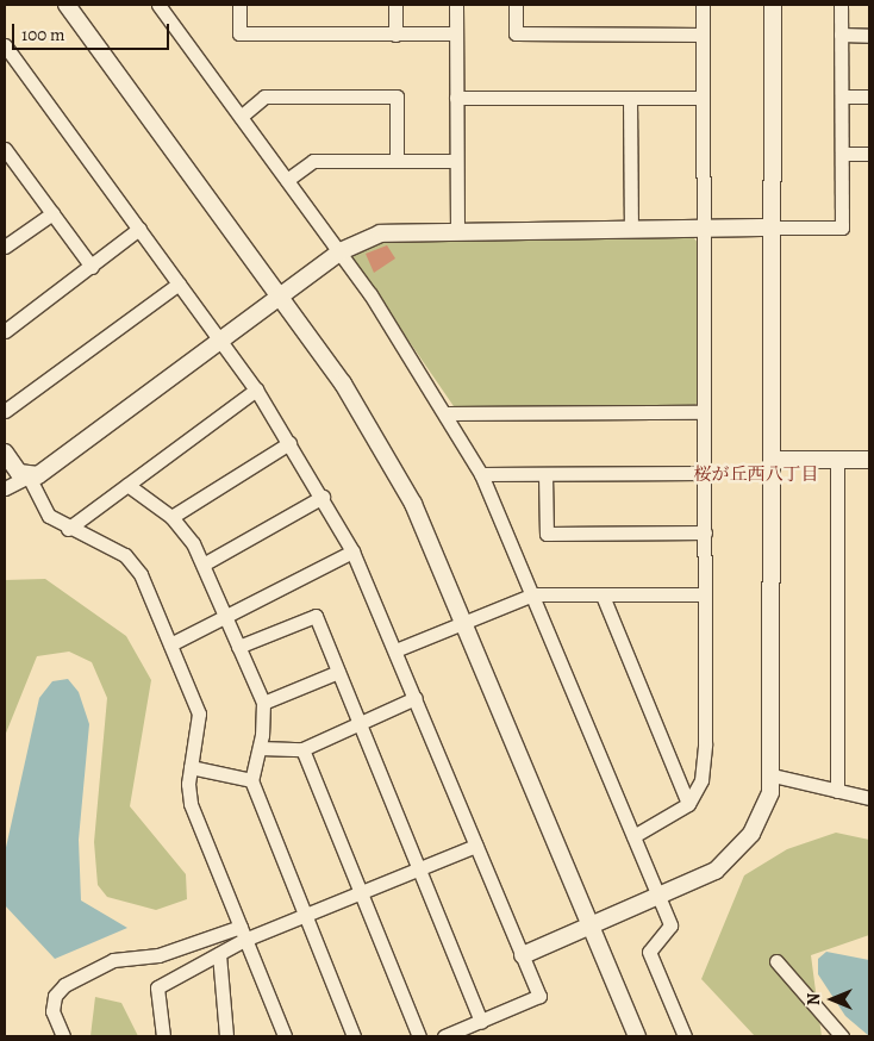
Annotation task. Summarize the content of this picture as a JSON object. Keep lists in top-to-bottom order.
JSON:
{
  "districts": ["桜が丘西八丁目"],
  "scale_bar": "100 m",
  "north": "left"
}
